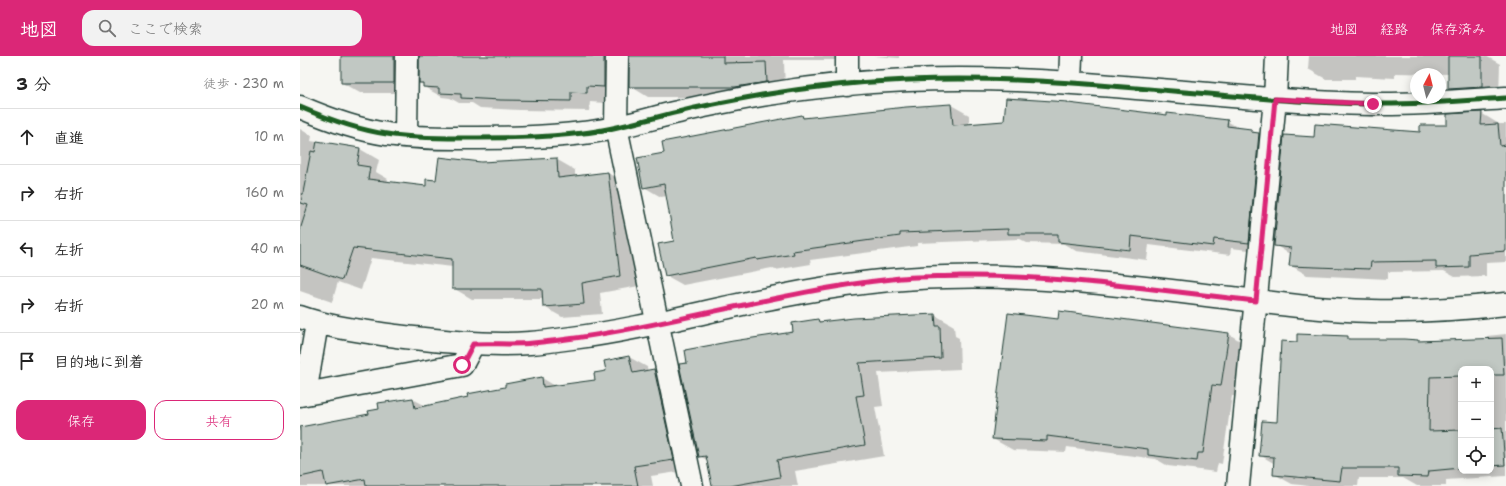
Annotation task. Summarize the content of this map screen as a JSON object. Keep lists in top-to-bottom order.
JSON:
{
  "north": "top",
  "page": {
    "header": "地図",
    "search": "ここで検索",
    "nav": ["地図", "経路", "保存済み"],
    "heading": ["3 分", "徒歩 · 230 m"],
    "list": [
      ["直進", "10 m"],
      ["右折", "160 m"],
      ["左折", "40 m"],
      ["右折", "20 m"],
      "目的地に到着"
    ],
    "map_buttons": ["+", "−"],
    "buttons": ["保存", "共有"]
  }
}
